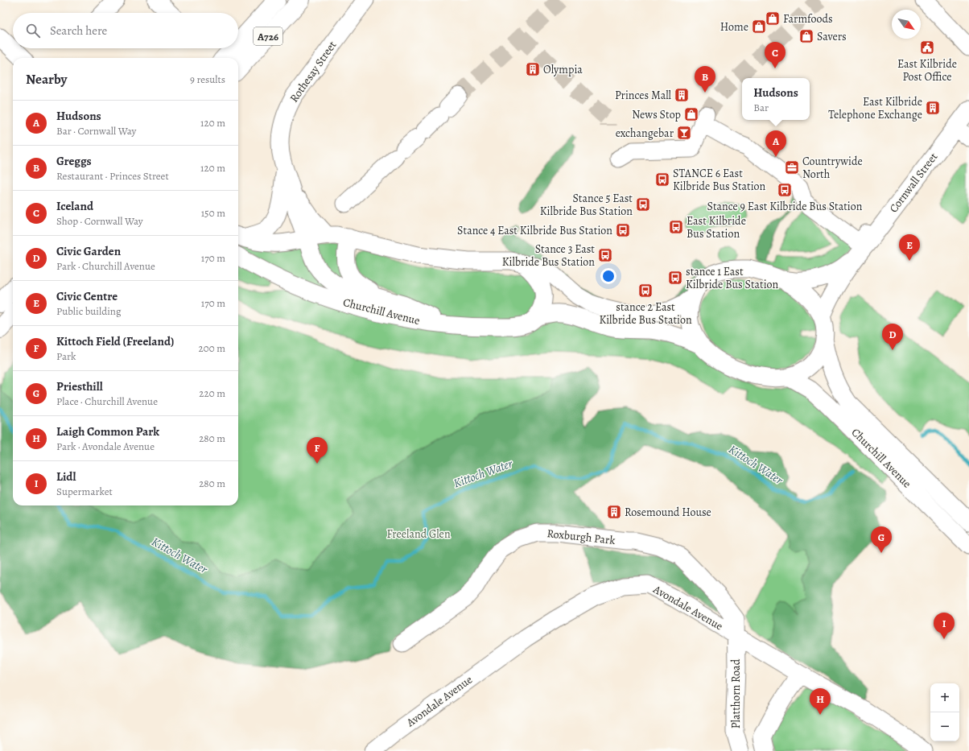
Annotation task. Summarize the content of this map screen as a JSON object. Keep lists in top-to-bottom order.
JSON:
{
  "streets": {
    "highway": ["A726"],
    "street": [
      "Rothesay Street",
      "Cornwall Street",
      "Churchill Avenue",
      "Roxburgh Park",
      "Avondale Avenue",
      "Platthorn Road"
    ]
  },
  "crossings": [
    ["Cornwall Street", "Churchill Avenue"],
    ["Roxburgh Park", "Avondale Avenue"],
    ["Roxburgh Park", "Platthorn Road"],
    ["Avondale Avenue", "Platthorn Road"]
  ],
  "water": ["Kittoch Water"],
  "parks": ["Freeland Glen"],
  "places": {
    "shop": [
      "Farmfoods",
      "Home",
      "Savers",
      "News Stop"
    ],
    "public building": ["East Kilbride Post Office"],
    "building": [
      "Olympia",
      "Princes Mall",
      "East Kilbride Telephone Exchange",
      "Rosemound House"
    ],
    "bar": ["exchangebar"],
    "office": ["Countrywide North"],
    "bus stop": [
      "STANCE 6 East Kilbride Bus Station",
      "Stance 9 East Kilbride Bus Station",
      "Stance 5 East Kilbride Bus Station",
      "East Kilbride Bus Station",
      "Stance 4 East Kilbride Bus Station",
      "Stance 3 East Kilbride Bus Station",
      "stance 1 East Kilbride Bus Station",
      "stance 2 East Kilbride Bus Station"
    ]
  },
  "north": "bottom right",
  "page": {
    "search": "Search here",
    "pins": [
      "C",
      "B",
      "A",
      "E",
      "D",
      "F",
      "G",
      "I",
      "H"
    ],
    "heading": ["Nearby", "9 results"],
    "popup": ["Hudsons", "Bar"],
    "list": [
      {
        "mark": "A",
        "name": "Hudsons",
        "note": "Bar · Cornwall Way",
        "value": "120 m"
      },
      {
        "mark": "B",
        "name": "Greggs",
        "note": "Restaurant · Princes Street",
        "value": "120 m"
      },
      {
        "mark": "C",
        "name": "Iceland",
        "note": "Shop · Cornwall Way",
        "value": "150 m"
      },
      {
        "mark": "D",
        "name": "Civic Garden",
        "note": "Park · Churchill Avenue",
        "value": "170 m"
      },
      {
        "mark": "E",
        "name": "Civic Centre",
        "note": "Public building",
        "value": "170 m"
      },
      {
        "mark": "F",
        "name": "Kittoch Field (Freeland)",
        "note": "Park",
        "value": "200 m"
      },
      {
        "mark": "G",
        "name": "Priesthill",
        "note": "Place · Churchill Avenue",
        "value": "220 m"
      },
      {
        "mark": "H",
        "name": "Laigh Common Park",
        "note": "Park · Avondale Avenue",
        "value": "280 m"
      },
      {
        "mark": "I",
        "name": "Lidl",
        "note": "Supermarket",
        "value": "280 m"
      }
    ],
    "map_buttons": ["+", "−"]
  }
}
